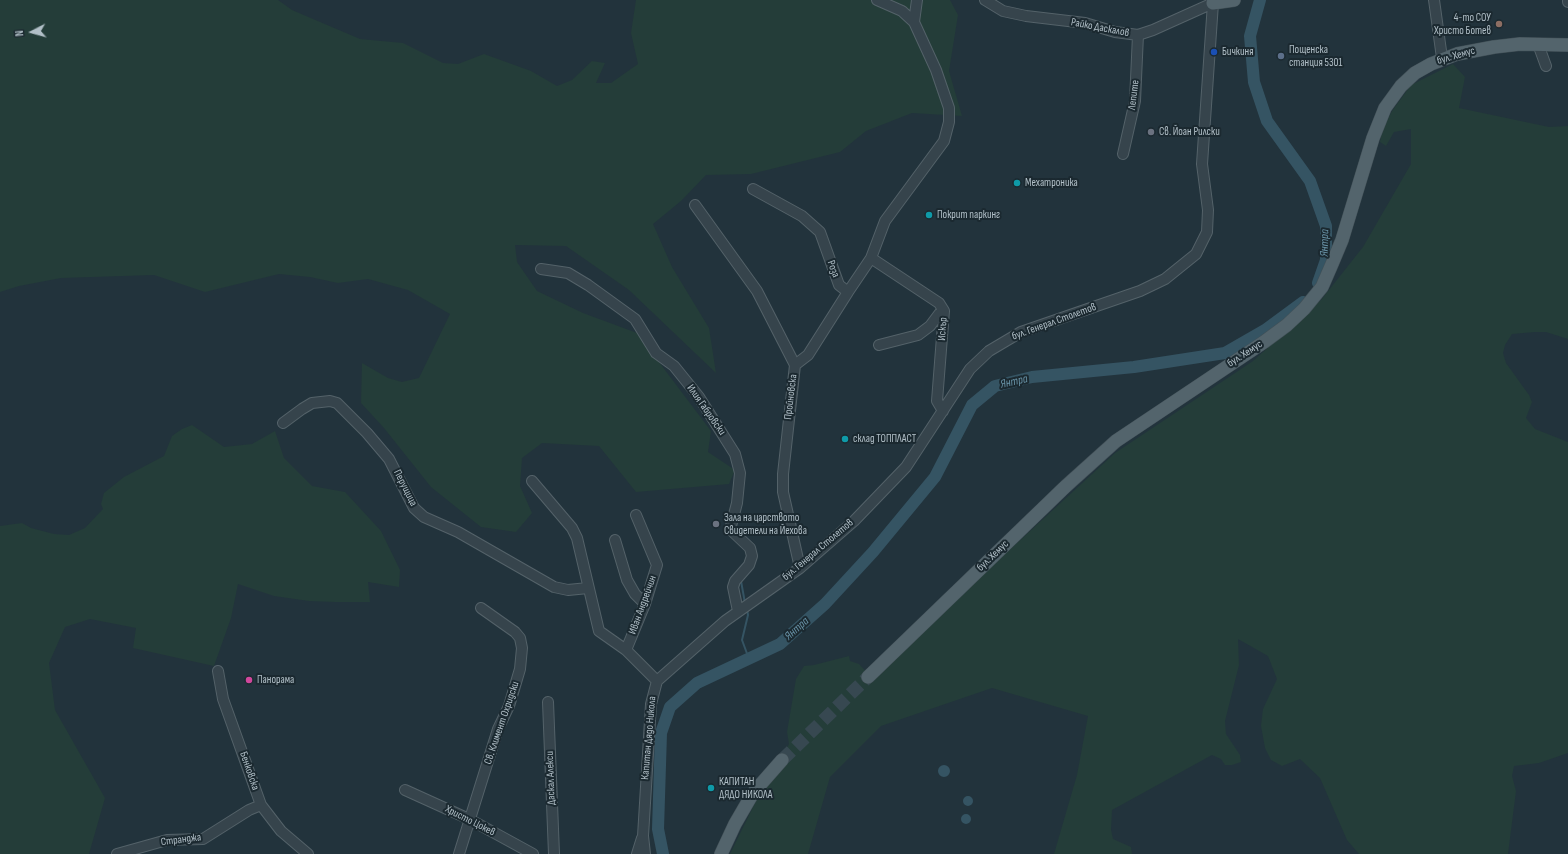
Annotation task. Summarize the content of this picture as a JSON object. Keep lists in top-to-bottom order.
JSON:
{
  "streets": {
    "main road": ["бул. Хемус"],
    "street": [
      "Райко Даскалов",
      "Лепите",
      "Роза",
      "бул. Генерал Столетов",
      "Искър",
      "Пройновска",
      "Илия Габровски",
      "Перущица",
      "Иван Андрейчин",
      "Св. Климент Охридски",
      "Капитан Дядо Никола",
      "Бенковска",
      "Даскал Алекси",
      "Христо Цокев",
      "Странджа"
    ]
  },
  "crossings": [
    ["Райко Даскалов", "Лепите"],
    ["Райко Даскалов", "бул. Генерал Столетов"],
    ["бул. Генерал Столетов", "Искър"],
    ["бул. Генерал Столетов", "Пройновска"],
    ["бул. Генерал Столетов", "Илия Габровски"],
    ["бул. Генерал Столетов", "Капитан Дядо Никола"],
    ["Илия Габровски", "Капитан Дядо Никола"],
    ["Св. Климент Охридски", "Христо Цокев"],
    ["Бенковска", "Странджа"]
  ],
  "water": ["Янтра"],
  "places": [
    "4-то СОУ Христо Ботев",
    "Бичкиня",
    "Пощенска станция 5301",
    "Св. Йоан Рилски",
    "Мехатроника",
    "Покрит паркинг",
    "склад ТОППЛАСТ",
    "Зала на царството Свидетели на Йехова",
    "Панорама",
    "КАПИТАН ДЯДО НИКОЛА"
  ],
  "north": "left"
}
